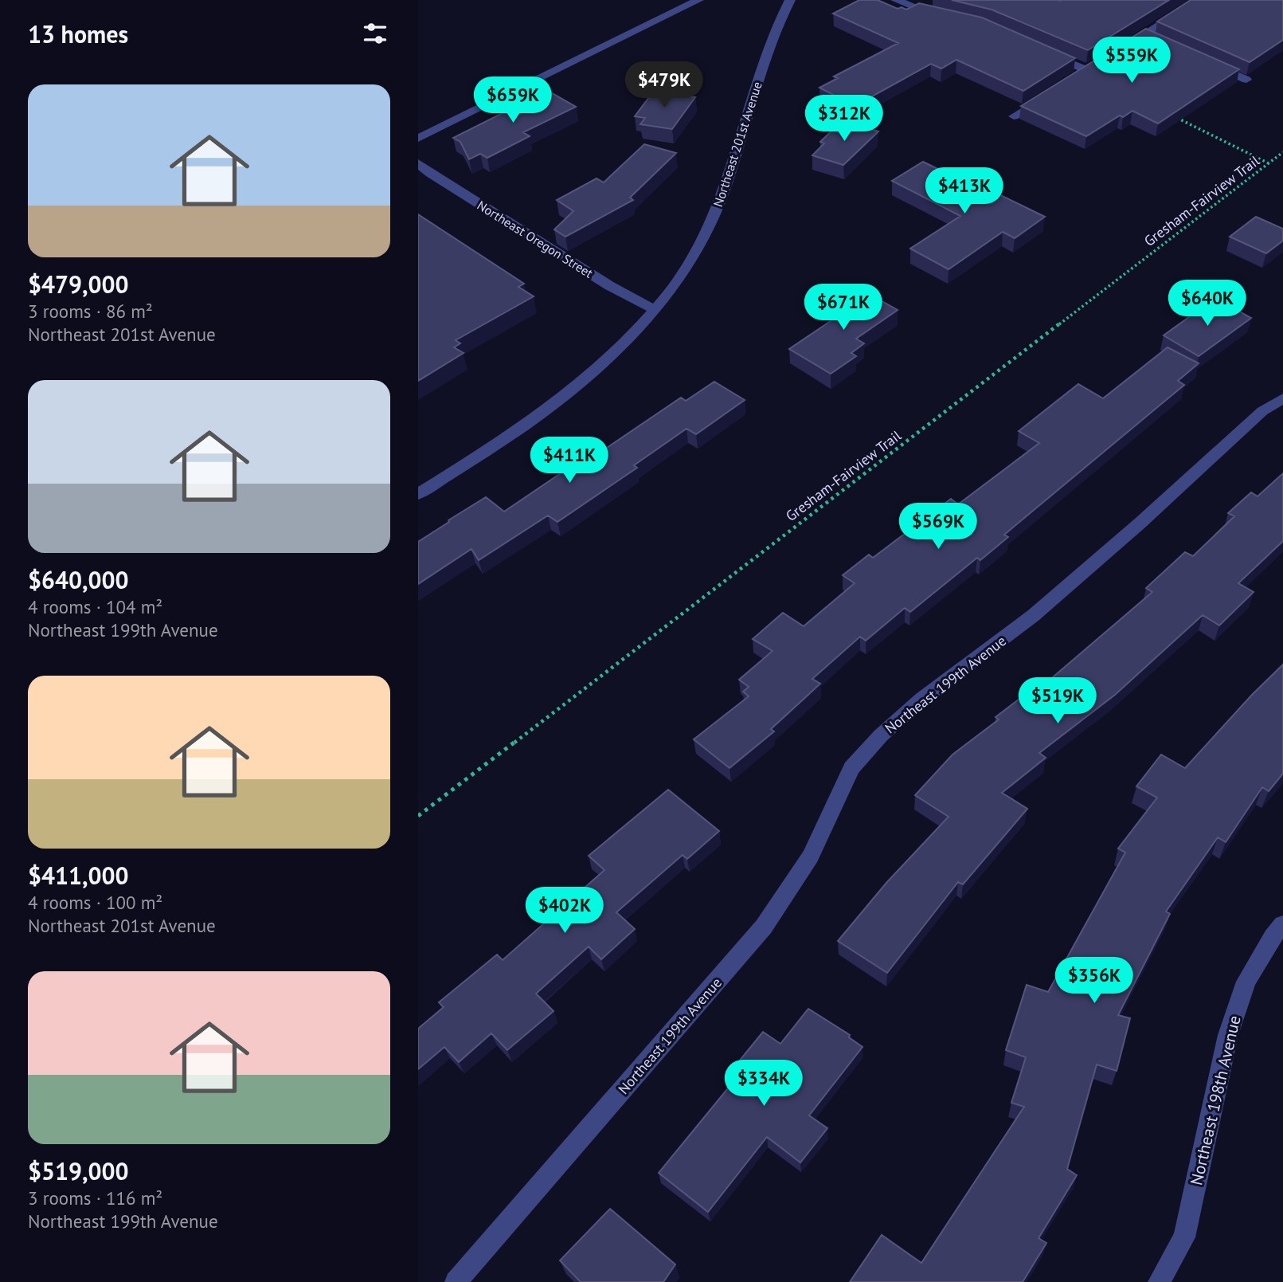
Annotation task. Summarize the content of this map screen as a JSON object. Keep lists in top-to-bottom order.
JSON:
{
  "streets": {
    "street": [
      "Northeast 201st Avenue",
      "Northeast Oregon Street",
      "Northeast 199th Avenue",
      "Northeast 198th Avenue"
    ],
    "path": ["Gresham-Fairview Trail"]
  },
  "crossings": [
    ["Northeast 201st Avenue", "Northeast Oregon Street"]
  ],
  "page": {
    "heading": "13 homes",
    "price": [
      "$559K",
      "$479K",
      "$659K",
      "$312K",
      "$413K",
      "$640K",
      "$671K",
      "$411K",
      "$569K",
      "$519K",
      "$402K",
      "$356K",
      "$334K"
    ],
    "list": [
      {
        "name": "$479,000",
        "note": "3 rooms · 86 m² · Northeast 201st Avenue"
      },
      {
        "name": "$640,000",
        "note": "4 rooms · 104 m² · Northeast 199th Avenue"
      },
      {
        "name": "$411,000",
        "note": "4 rooms · 100 m² · Northeast 201st Avenue"
      },
      {
        "name": "$519,000",
        "note": "3 rooms · 116 m² · Northeast 199th Avenue"
      }
    ]
  }
}
